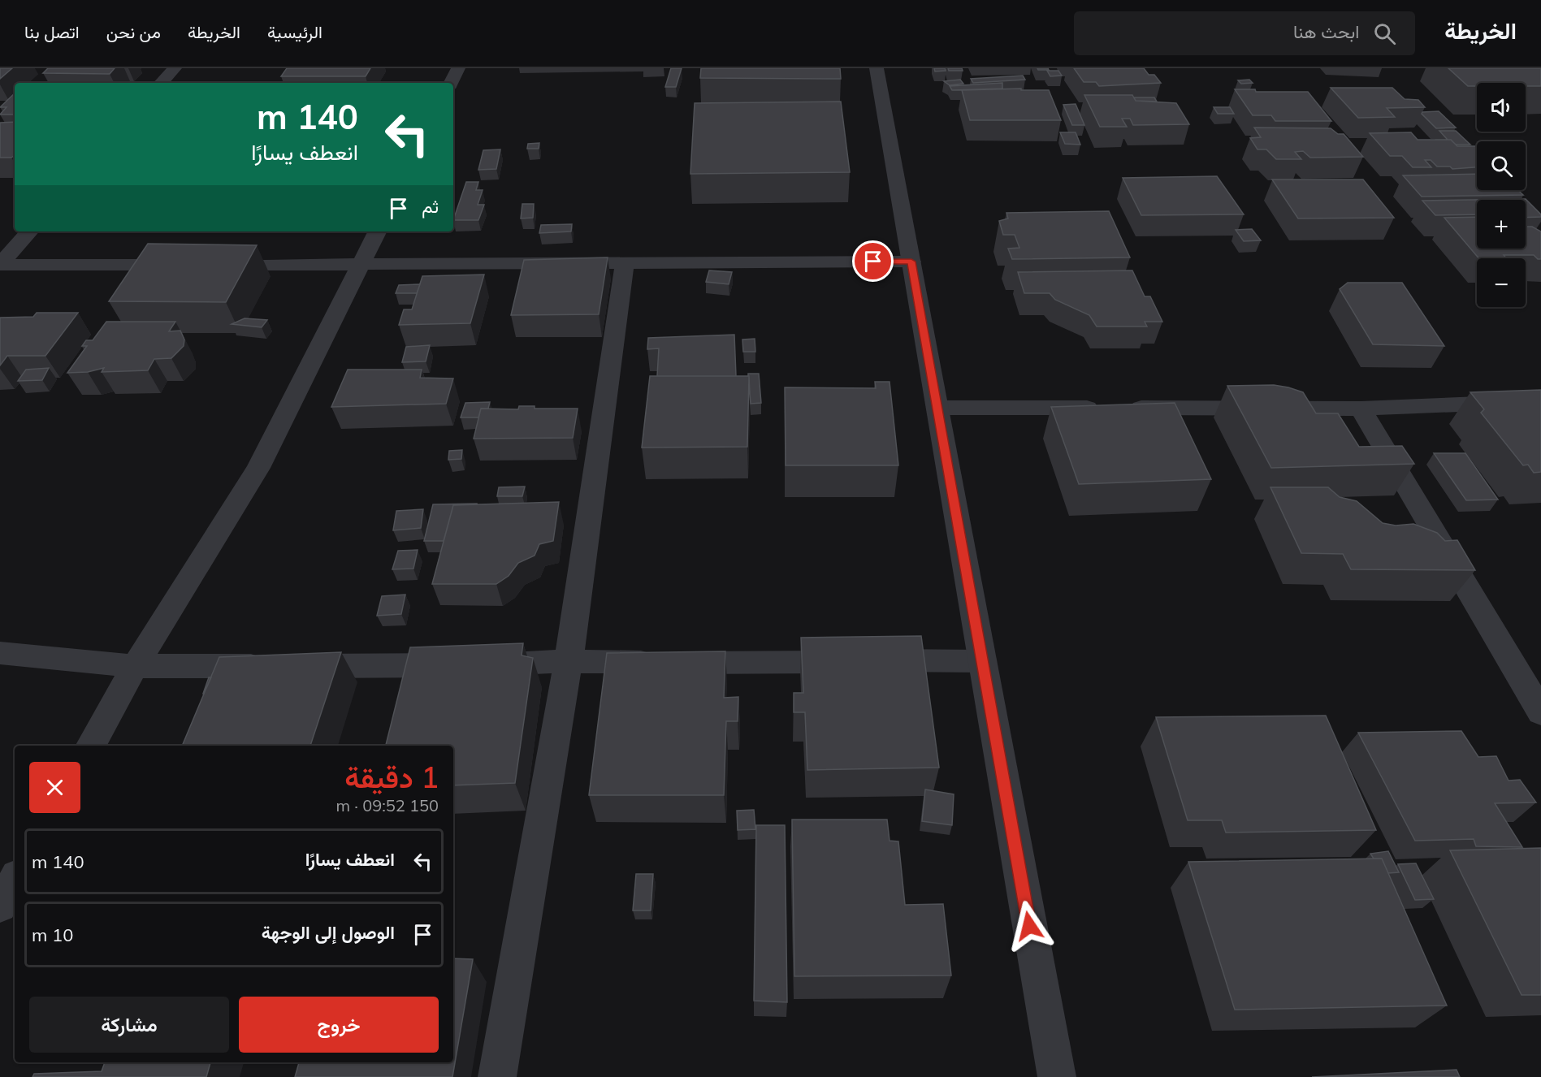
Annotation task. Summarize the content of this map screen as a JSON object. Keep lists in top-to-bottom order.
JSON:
{
  "page": {
    "header": "الخريطة",
    "search": "ابحث هنا",
    "nav": [
      "الرئيسية",
      "الخريطة",
      "من نحن",
      "اتصل بنا"
    ],
    "map_buttons": ["+", "−"],
    "turn": ["140 m", "انعطف يسارًا"],
    "then": "ثم",
    "heading": ["1 دقيقة", "150 m · 09:52"],
    "list": [
      {
        "name": "انعطف يسارًا",
        "value": "140 m"
      },
      {
        "name": "الوصول إلى الوجهة",
        "value": "10 m"
      }
    ],
    "buttons": ["خروج", "مشاركة"]
  }
}
